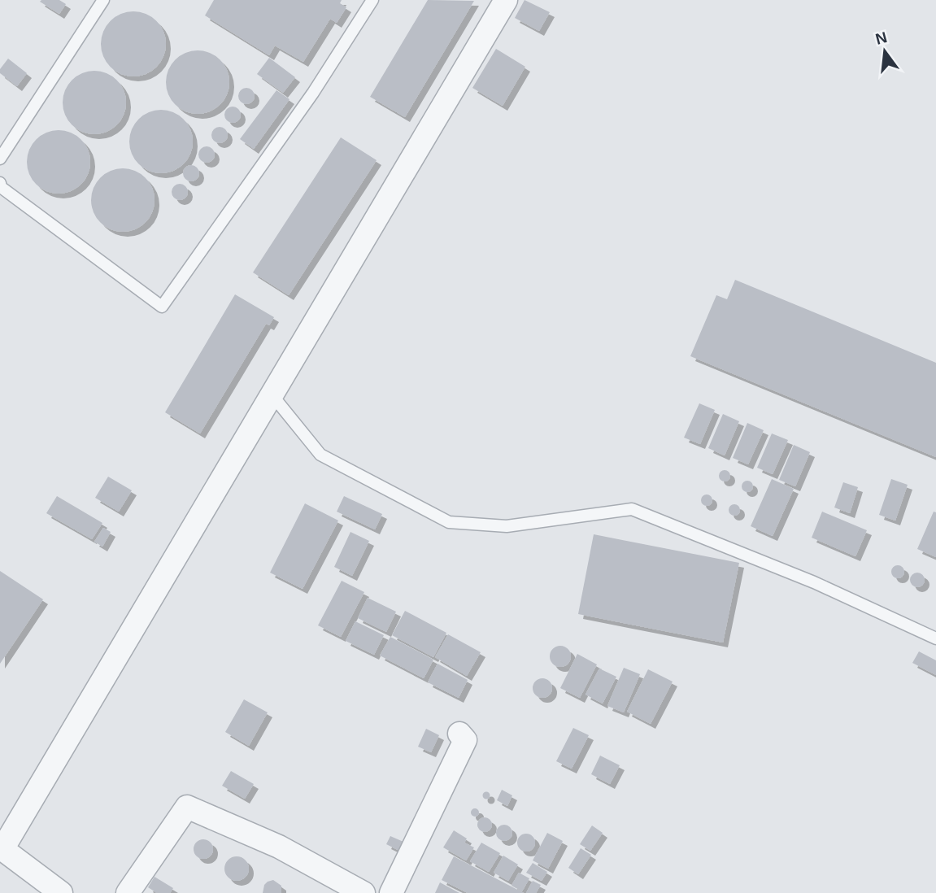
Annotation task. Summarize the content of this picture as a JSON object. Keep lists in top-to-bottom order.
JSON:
{
  "north": "top"
}
